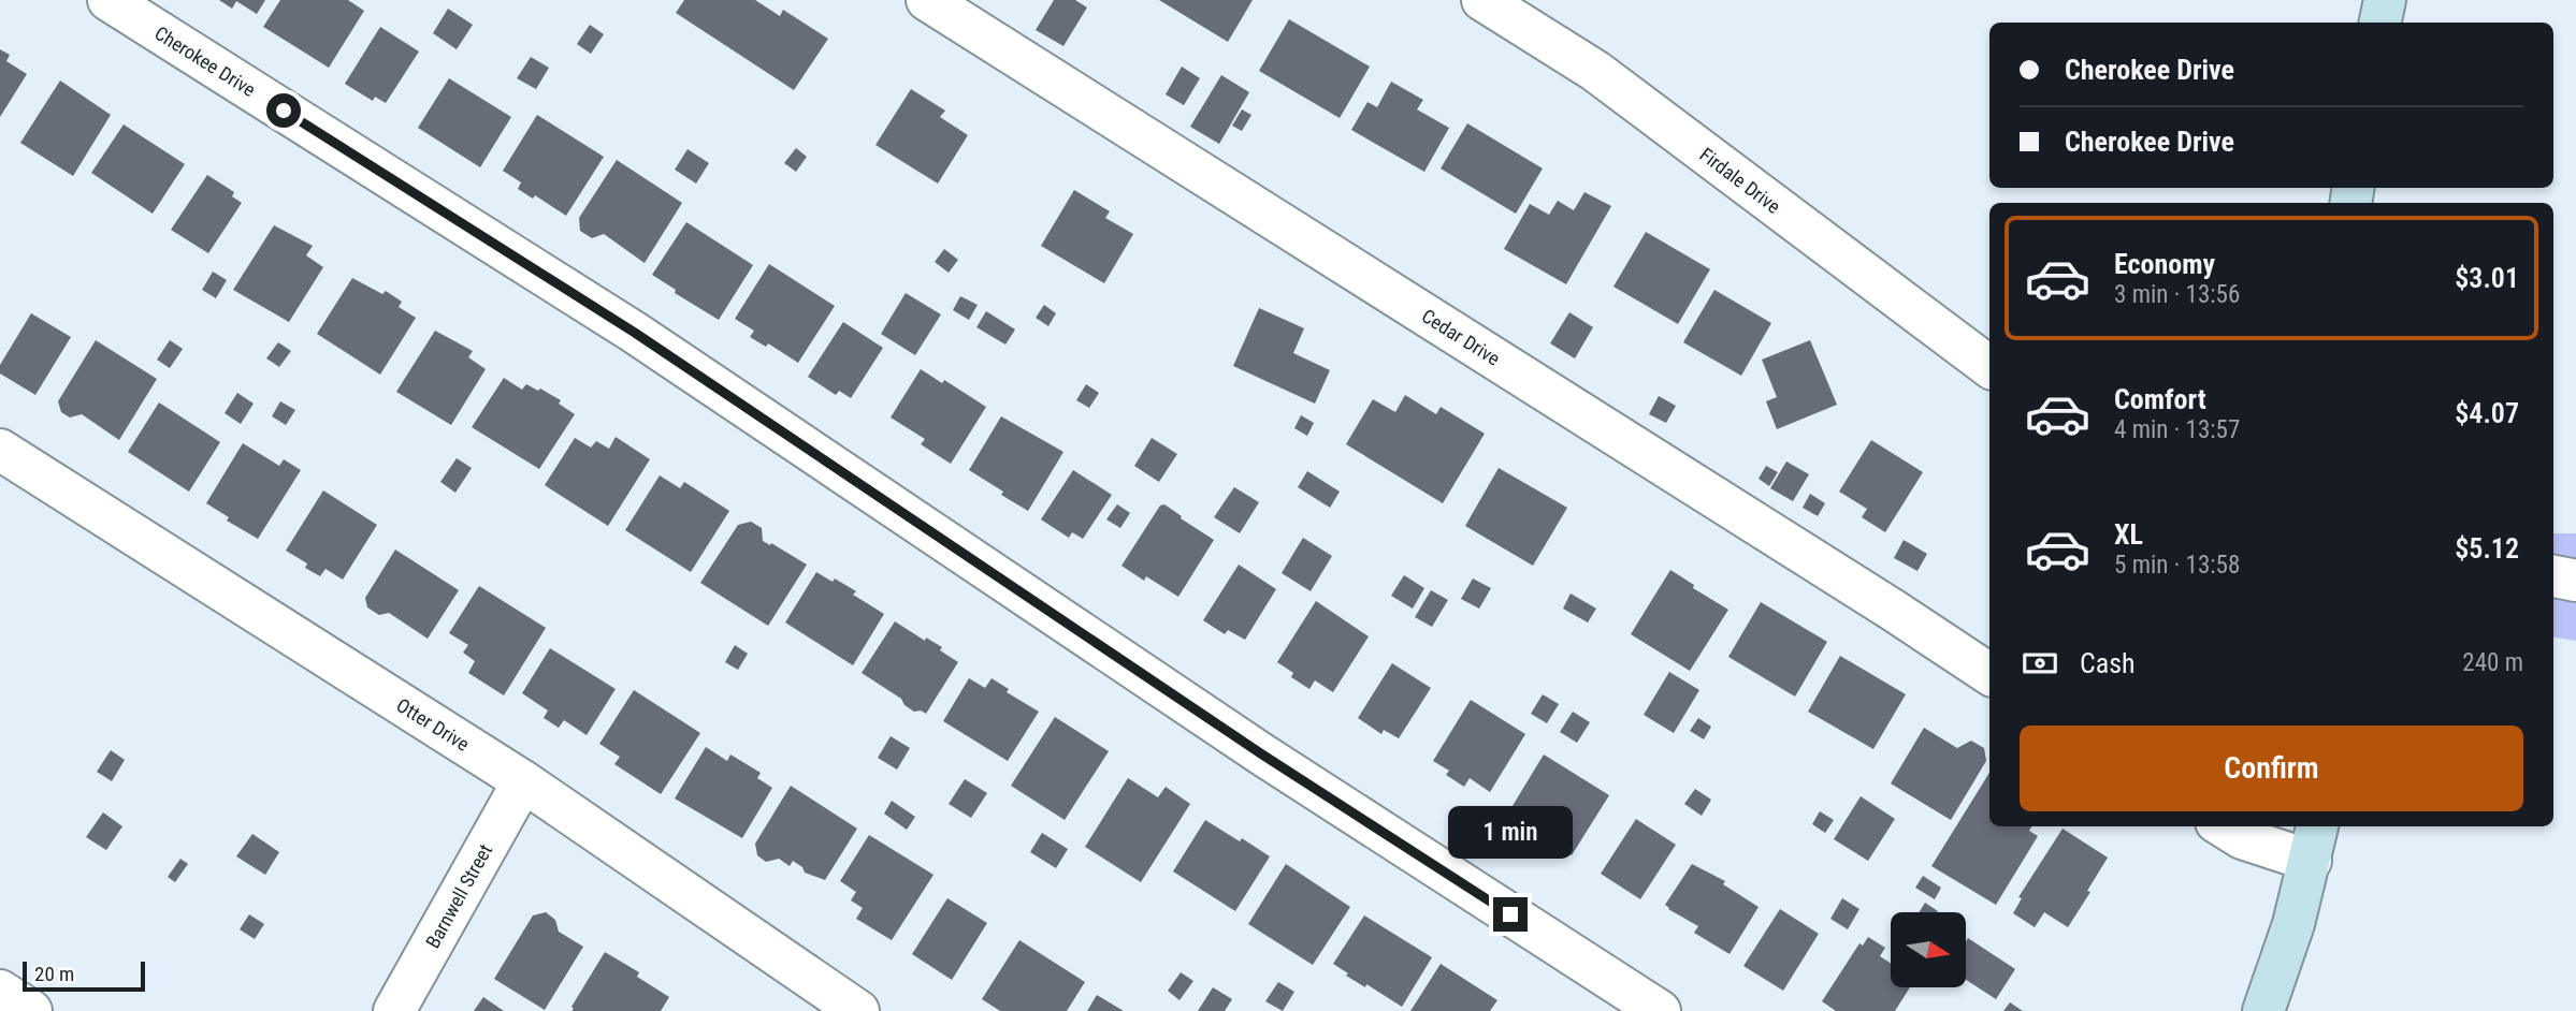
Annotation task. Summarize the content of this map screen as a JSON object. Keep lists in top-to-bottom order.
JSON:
{
  "streets": {
    "street": [
      "Cherokee Drive",
      "Firdale Drive",
      "Cedar Drive",
      "Otter Drive",
      "Barnwell Street"
    ]
  },
  "crossings": [
    ["Otter Drive", "Barnwell Street"]
  ],
  "scale_bar": "20 m",
  "north": "right",
  "page": {
    "banner": ["Cherokee Drive", "Cherokee Drive"],
    "list": [
      {
        "name": "Economy",
        "note": "3 min · 13:56",
        "value": "$3.01"
      },
      {
        "name": "Comfort",
        "note": "4 min · 13:57",
        "value": "$4.07"
      },
      {
        "name": "XL",
        "note": "5 min · 13:58",
        "value": "$5.12"
      }
    ],
    "pay": ["Cash", "240 m"],
    "buttons": "Confirm",
    "bubble": "1 min",
    "scale": "20 m"
  }
}
